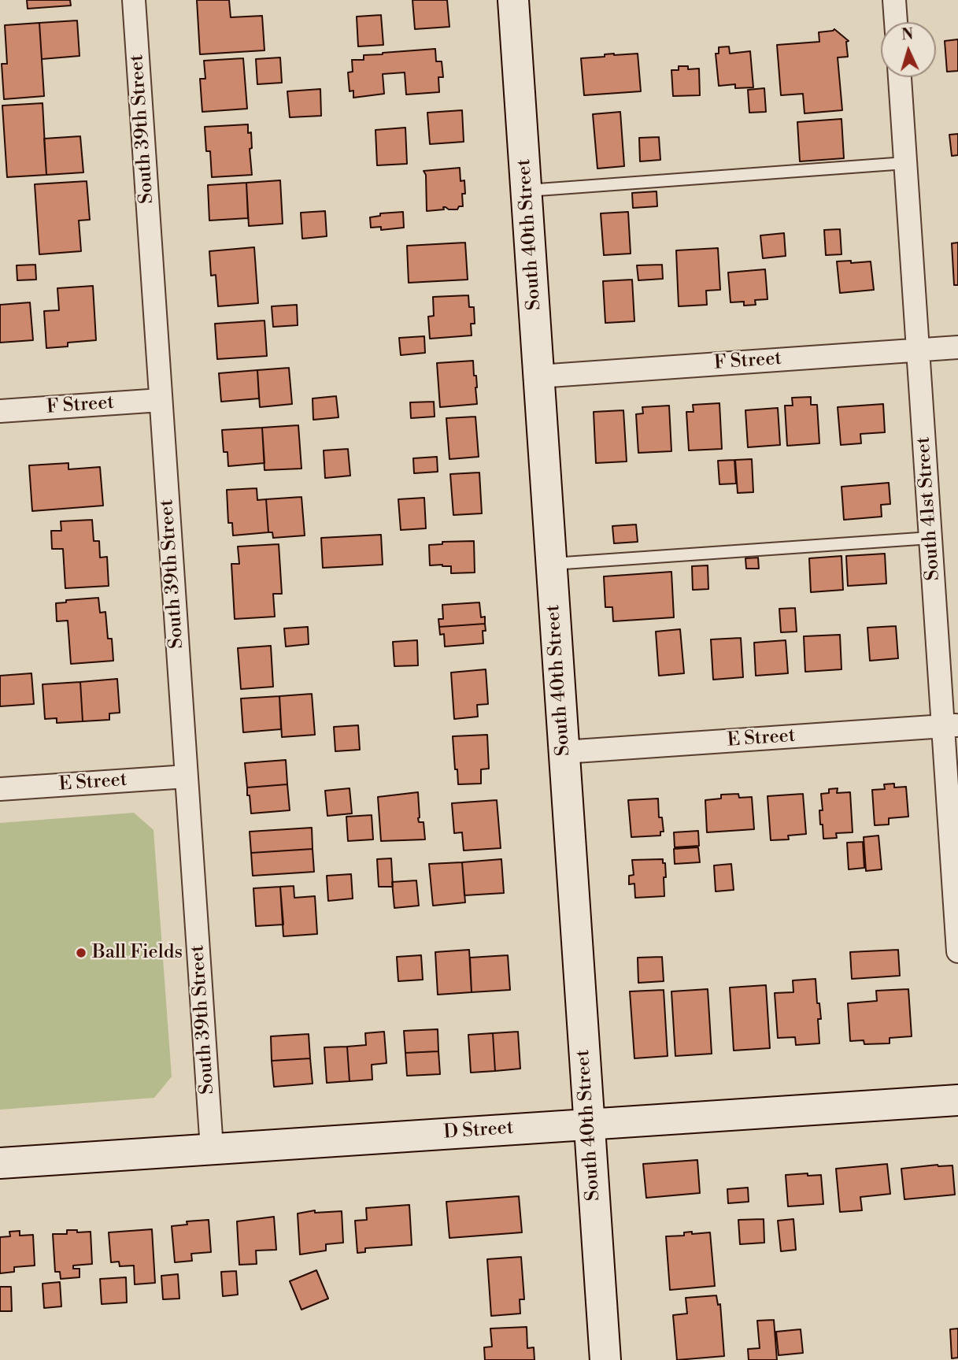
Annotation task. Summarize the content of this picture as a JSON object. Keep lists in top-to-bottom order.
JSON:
{
  "streets": {
    "main road": ["South 40th Street", "D Street"],
    "street": [
      "South 39th Street",
      "F Street",
      "South 41st Street",
      "E Street"
    ]
  },
  "crossings": [
    ["South 39th Street", "F Street"],
    ["South 39th Street", "E Street"],
    ["South 39th Street", "D Street"],
    ["South 40th Street", "F Street"],
    ["South 40th Street", "E Street"],
    ["South 40th Street", "D Street"],
    ["F Street", "South 41st Street"],
    ["South 41st Street", "E Street"]
  ],
  "places": ["Ball Fields"],
  "north": "top"
}
